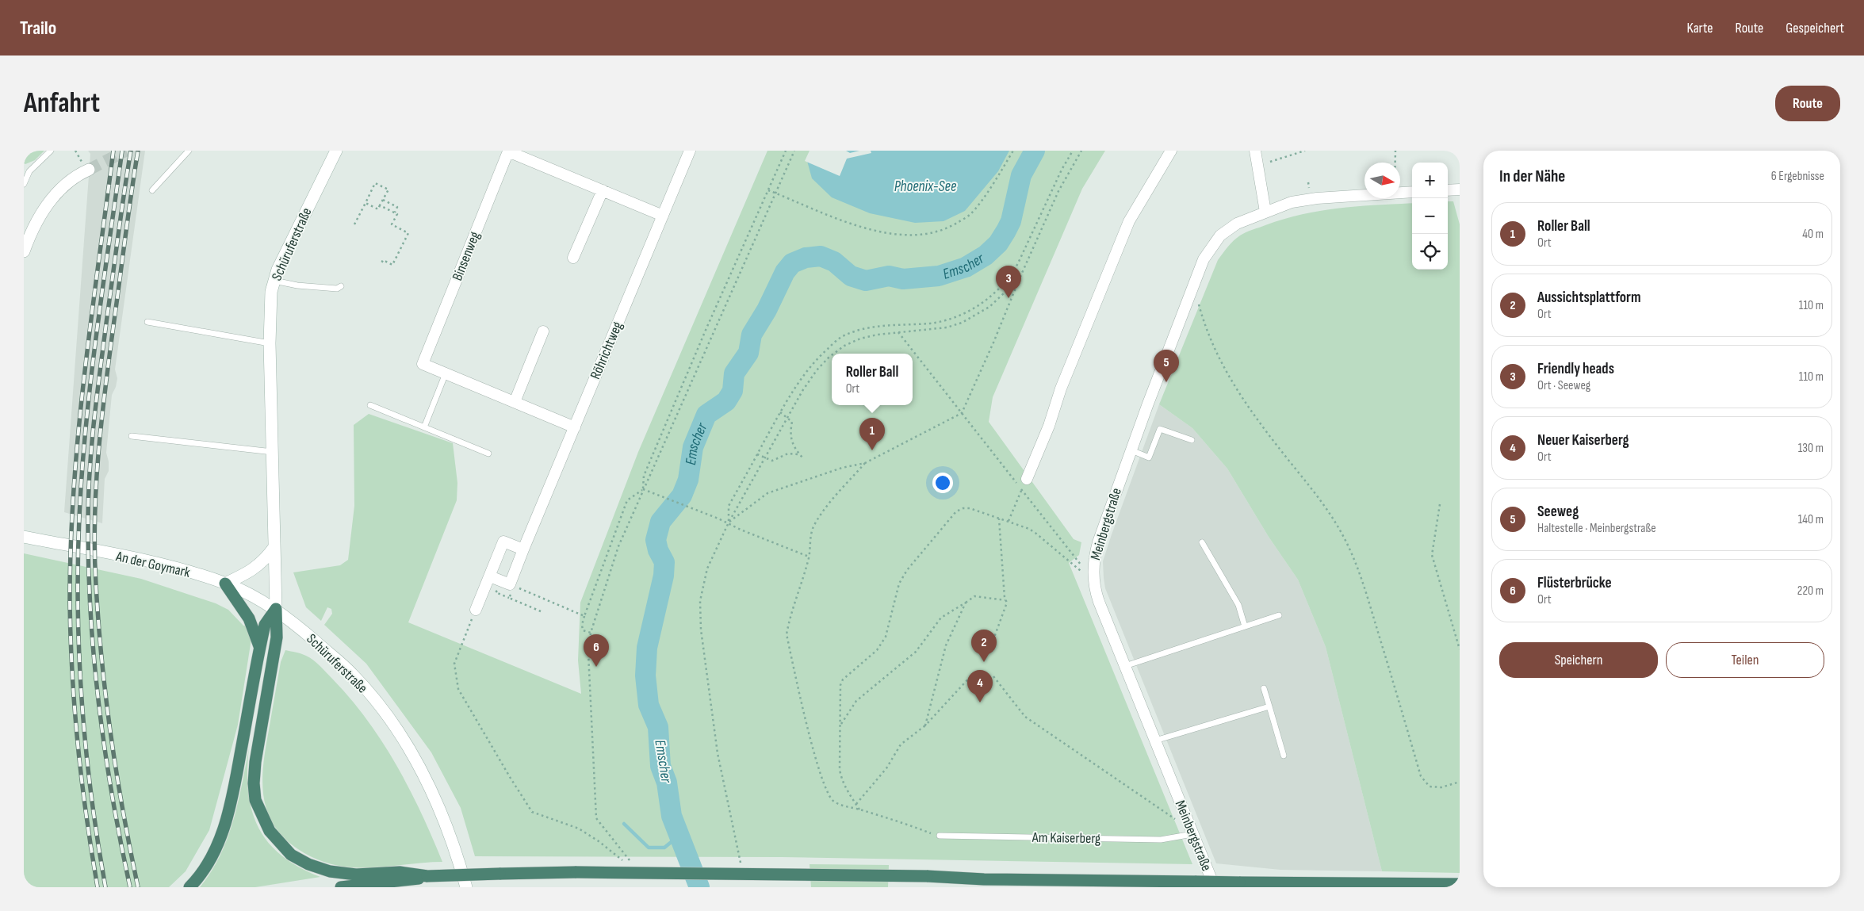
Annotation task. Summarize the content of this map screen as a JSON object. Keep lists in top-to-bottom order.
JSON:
{
  "streets": {
    "main road": ["Schüruferstraße", "An der Goymark"],
    "street": ["Binsenweg", "Röhrichtweg", "Meinbergstraße"],
    "lane": ["Am Kaiserberg"]
  },
  "crossings": [
    ["Schüruferstraße", "An der Goymark"],
    ["Binsenweg", "Röhrichtweg"],
    ["Meinbergstraße", "Am Kaiserberg"]
  ],
  "water": ["Phoenix-See", "Emscher"],
  "north": "right",
  "page": {
    "header": "Trailo",
    "nav": ["Karte", "Route", "Gespeichert"],
    "buttons": [
      "Route",
      ["Speichern", "Teilen"]
    ],
    "title": "Anfahrt",
    "heading": ["In der Nähe", "6 Ergebnisse"],
    "map_buttons": ["+", "−"],
    "list": [
      {
        "mark": "1",
        "name": "Roller Ball",
        "note": "Ort",
        "value": "40 m"
      },
      {
        "mark": "2",
        "name": "Aussichtsplattform",
        "note": "Ort",
        "value": "110 m"
      },
      {
        "mark": "3",
        "name": "Friendly heads",
        "note": "Ort · Seeweg",
        "value": "110 m"
      },
      {
        "mark": "4",
        "name": "Neuer Kaiserberg",
        "note": "Ort",
        "value": "130 m"
      },
      {
        "mark": "5",
        "name": "Seeweg",
        "note": "Haltestelle · Meinbergstraße",
        "value": "140 m"
      },
      {
        "mark": "6",
        "name": "Flüsterbrücke",
        "note": "Ort",
        "value": "220 m"
      }
    ],
    "pins": [
      "3",
      "5",
      "1",
      "2",
      "6",
      "4"
    ],
    "popup": ["Roller Ball", "Ort"]
  }
}
